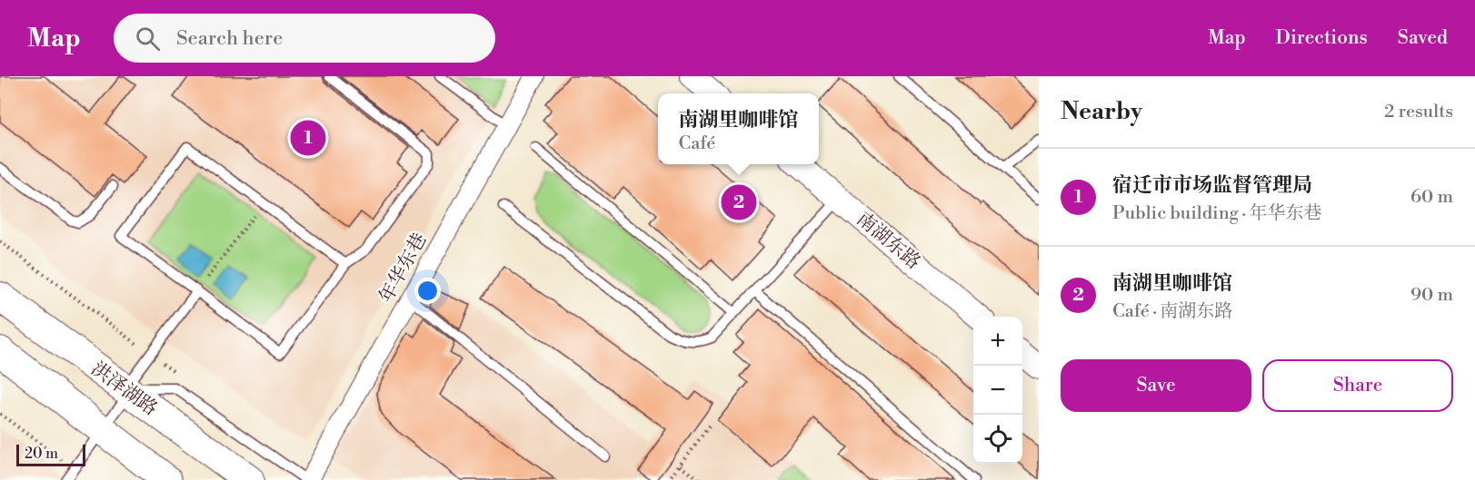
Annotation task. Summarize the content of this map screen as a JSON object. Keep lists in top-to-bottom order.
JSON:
{
  "streets": {
    "main road": ["洪泽湖路"],
    "street": ["南湖东路", "年华东巷"]
  },
  "scale_bar": "20 m",
  "page": {
    "header": "Map",
    "search": "Search here",
    "nav": ["Map", "Directions", "Saved"],
    "heading": ["Nearby", "2 results"],
    "popup": ["南湖里咖啡馆", "Café"],
    "pins": ["1", "2"],
    "list": [
      {
        "mark": "1",
        "name": "宿迁市市场监督管理局",
        "note": "Public building · 年华东巷",
        "value": "60 m"
      },
      {
        "mark": "2",
        "name": "南湖里咖啡馆",
        "note": "Café · 南湖东路",
        "value": "90 m"
      }
    ],
    "map_buttons": ["+", "−"],
    "buttons": ["Save", "Share"],
    "scale": "20 m"
  }
}
